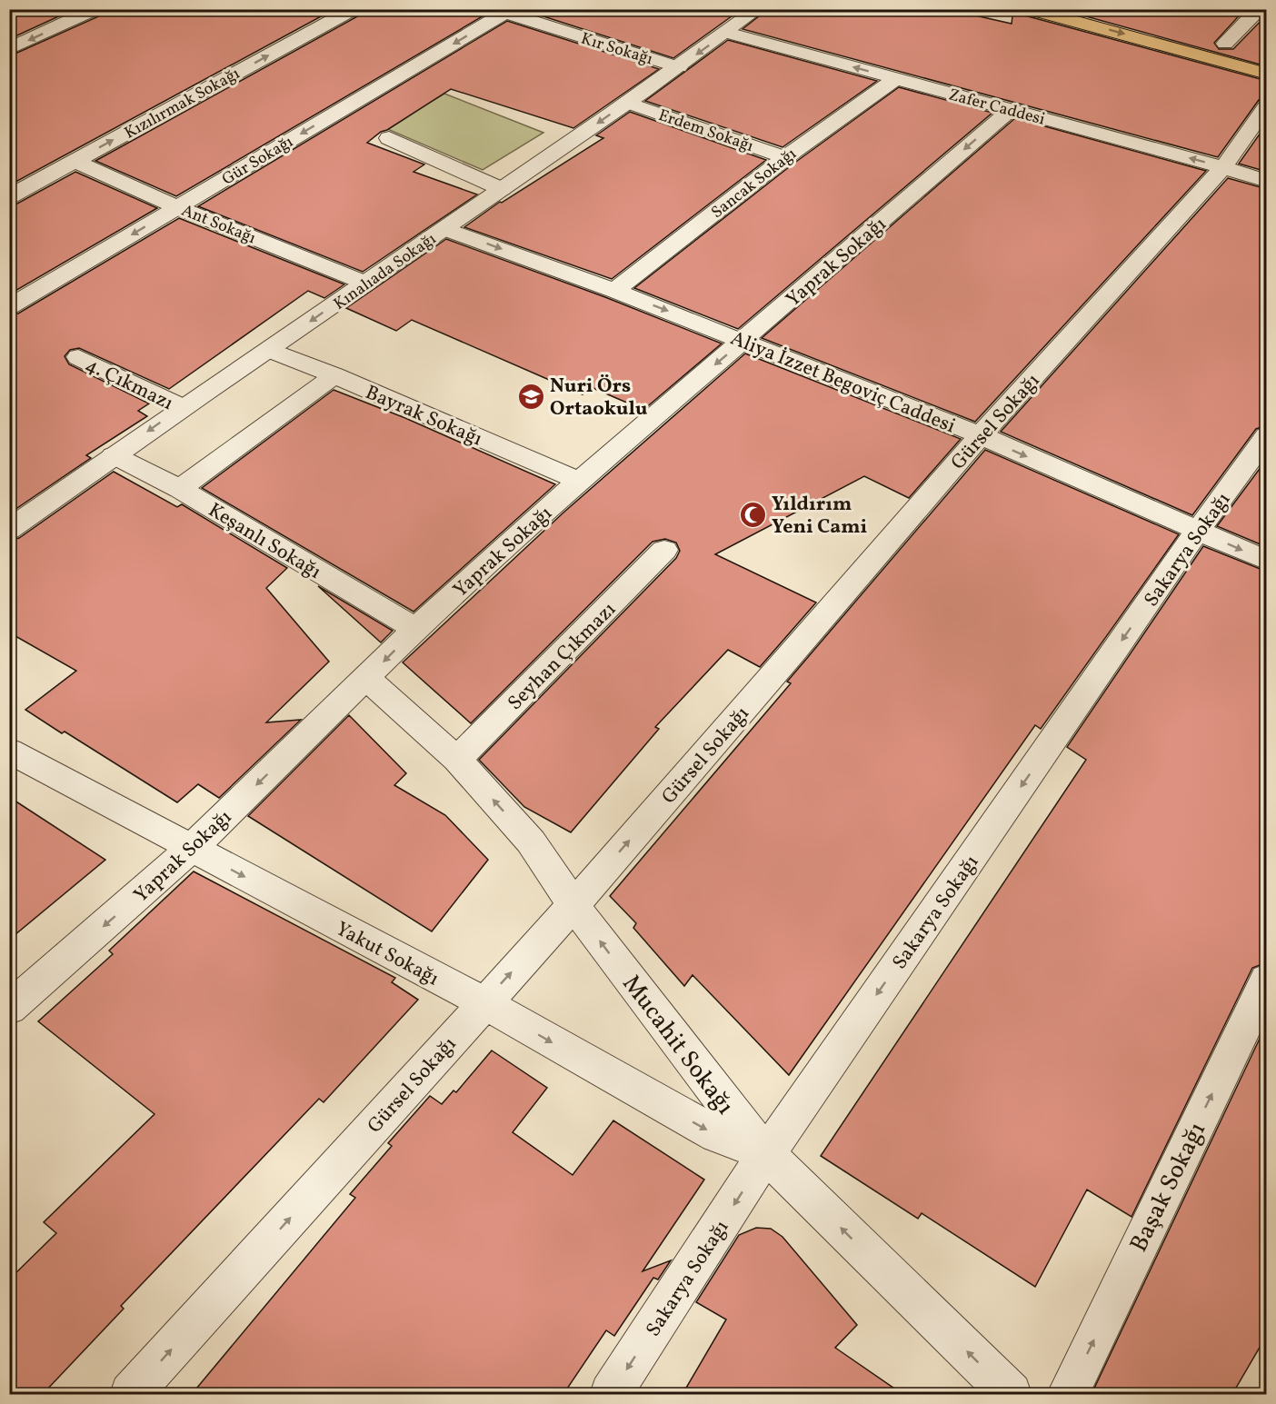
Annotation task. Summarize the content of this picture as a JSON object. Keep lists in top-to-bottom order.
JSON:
{
  "streets": {
    "street": [
      "Kır Sokağı",
      "Kızılırmak Sokağı",
      "Zafer Caddesi",
      "Erdem Sokağı",
      "Gür Sokağı",
      "Sancak Sokağı",
      "Ant Sokağı",
      "Yaprak Sokağı",
      "Kınalıada Sokağı",
      "Aliya İzzet Begoviç Caddesi",
      "4. Çıkmazı",
      "Bayrak Sokağı",
      "Gürsel Sokağı",
      "Keşanlı Sokağı",
      "Sakarya Sokağı",
      "Seyhan Çıkmazı",
      "Yakut Sokağı",
      "Mucahit Sokağı",
      "Başak Sokağı"
    ]
  },
  "crossings": [
    ["Kır Sokağı", "Gür Sokağı"],
    ["Kır Sokağı", "Kınalıada Sokağı"],
    ["Kızılırmak Sokağı", "Ant Sokağı"],
    ["Zafer Caddesi", "Sancak Sokağı"],
    ["Zafer Caddesi", "Yaprak Sokağı"],
    ["Zafer Caddesi", "Kınalıada Sokağı"],
    ["Zafer Caddesi", "Gürsel Sokağı"],
    ["Erdem Sokağı", "Sancak Sokağı"],
    ["Erdem Sokağı", "Kınalıada Sokağı"],
    ["Gür Sokağı", "Ant Sokağı"],
    ["Sancak Sokağı", "Aliya İzzet Begoviç Caddesi"],
    ["Ant Sokağı", "Kınalıada Sokağı"],
    ["Yaprak Sokağı", "Aliya İzzet Begoviç Caddesi"],
    ["Yaprak Sokağı", "Bayrak Sokağı"],
    ["Yaprak Sokağı", "Keşanlı Sokağı"],
    ["Yaprak Sokağı", "Yakut Sokağı"],
    ["Yaprak Sokağı", "Mucahit Sokağı"],
    ["Kınalıada Sokağı", "Aliya İzzet Begoviç Caddesi"],
    ["Kınalıada Sokağı", "4. Çıkmazı"],
    ["Kınalıada Sokağı", "Bayrak Sokağı"],
    ["Kınalıada Sokağı", "Keşanlı Sokağı"],
    ["Aliya İzzet Begoviç Caddesi", "Gürsel Sokağı"],
    ["Aliya İzzet Begoviç Caddesi", "Sakarya Sokağı"],
    ["Gürsel Sokağı", "Yakut Sokağı"],
    ["Gürsel Sokağı", "Mucahit Sokağı"],
    ["Sakarya Sokağı", "Yakut Sokağı"],
    ["Sakarya Sokağı", "Mucahit Sokağı"],
    ["Seyhan Çıkmazı", "Mucahit Sokağı"],
    ["Yakut Sokağı", "Mucahit Sokağı"]
  ],
  "one_way": [
    "Kızılırmak Sokağı",
    "Zafer Caddesi",
    "Yaprak Sokağı",
    "Kınalıada Sokağı",
    "Aliya İzzet Begoviç Caddesi",
    "Gürsel Sokağı",
    "Sakarya Sokağı",
    "Yakut Sokağı",
    "Mucahit Sokağı",
    "Başak Sokağı"
  ],
  "places": {
    "school or university": ["Nuri Örs Ortaokulu"],
    "mosque": ["Yıldırım Yeni Cami"]
  }
}
